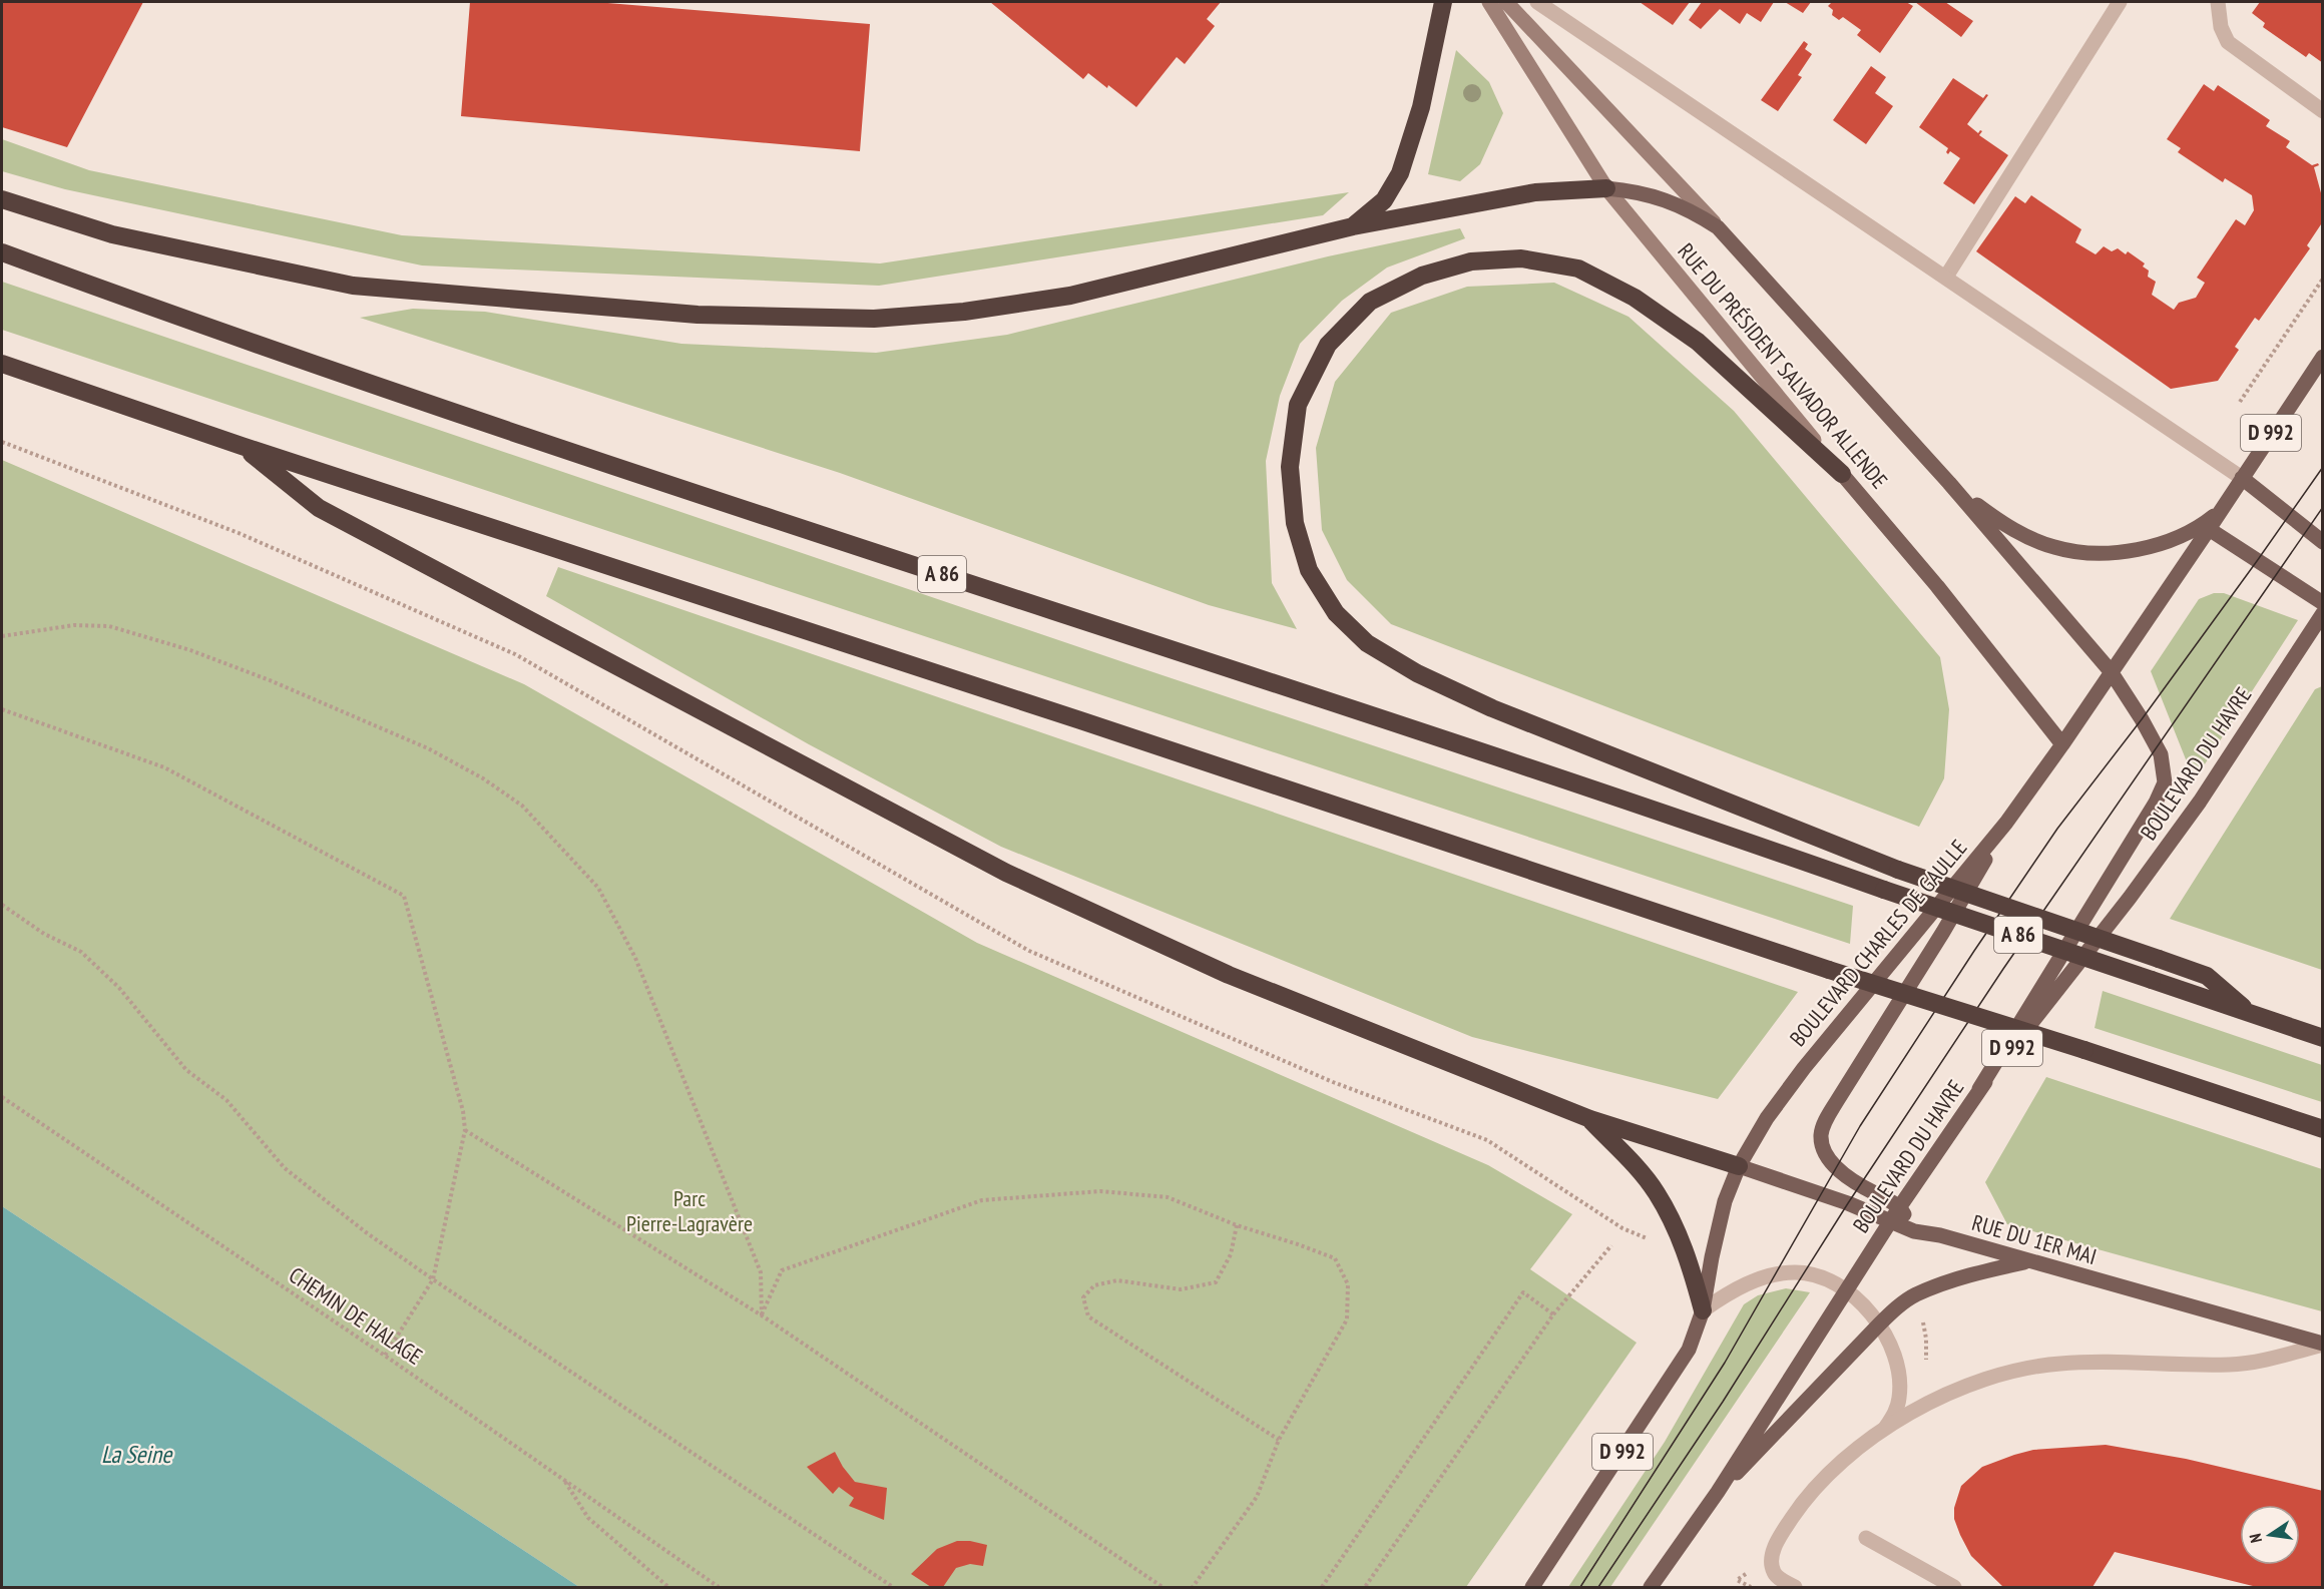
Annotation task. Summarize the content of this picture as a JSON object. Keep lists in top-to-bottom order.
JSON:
{
  "streets": {
    "highway": ["A 86"],
    "main road": [
      "RUE DU PRÉSIDENT SALVADOR ALLENDE",
      "D 992",
      "BOULEVARD DU HAVRE",
      "BOULEVARD CHARLES DE GAULLE",
      "RUE DU 1ER MAI"
    ],
    "path": ["CHEMIN DE HALAGE"]
  },
  "crossings": [
    ["RUE DU PRÉSIDENT SALVADOR ALLENDE", "BOULEVARD DU HAVRE"],
    ["RUE DU PRÉSIDENT SALVADOR ALLENDE", "BOULEVARD CHARLES DE GAULLE"],
    ["BOULEVARD DU HAVRE", "RUE DU 1ER MAI"],
    ["BOULEVARD CHARLES DE GAULLE", "RUE DU 1ER MAI"]
  ],
  "water": ["La Seine"],
  "parks": ["Parc Pierre-Lagravère"],
  "north": "left"
}
